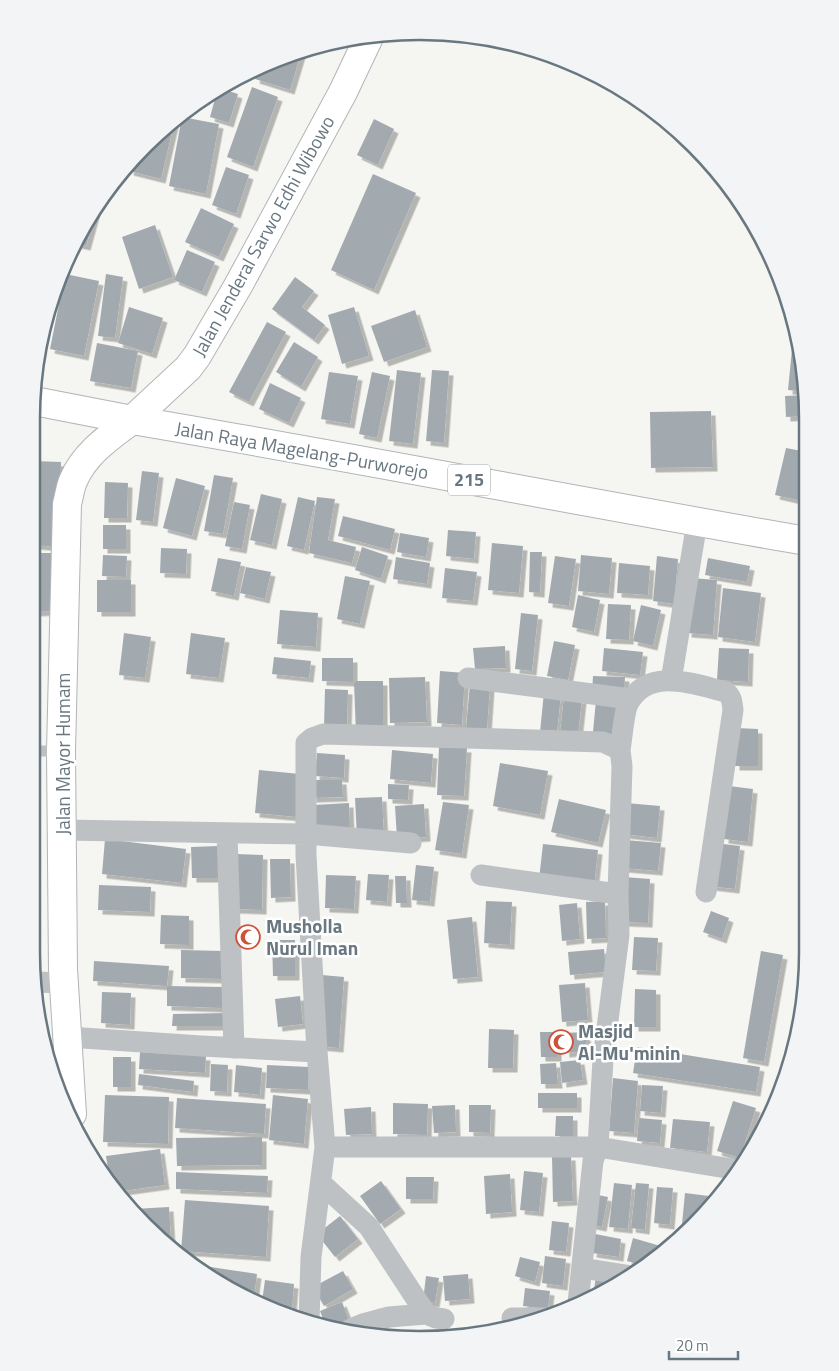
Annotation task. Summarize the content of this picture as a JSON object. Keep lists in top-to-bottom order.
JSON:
{
  "streets": {
    "main road": [
      "Jalan Jenderal Sarwo Edhi Wibowo",
      "Jalan Raya Magelang-Purworejo",
      "215",
      "Jalan Mayor Humam"
    ]
  },
  "crossings": [
    ["Jalan Jenderal Sarwo Edhi Wibowo", "Jalan Raya Magelang-Purworejo"],
    ["Jalan Jenderal Sarwo Edhi Wibowo", "Jalan Mayor Humam"],
    ["Jalan Raya Magelang-Purworejo", "Jalan Mayor Humam"]
  ],
  "places": {
    "mosque": ["Musholla Nurul Iman", "Masjid Al-Mu'minin"]
  },
  "scale_bar": "20 m"
}
